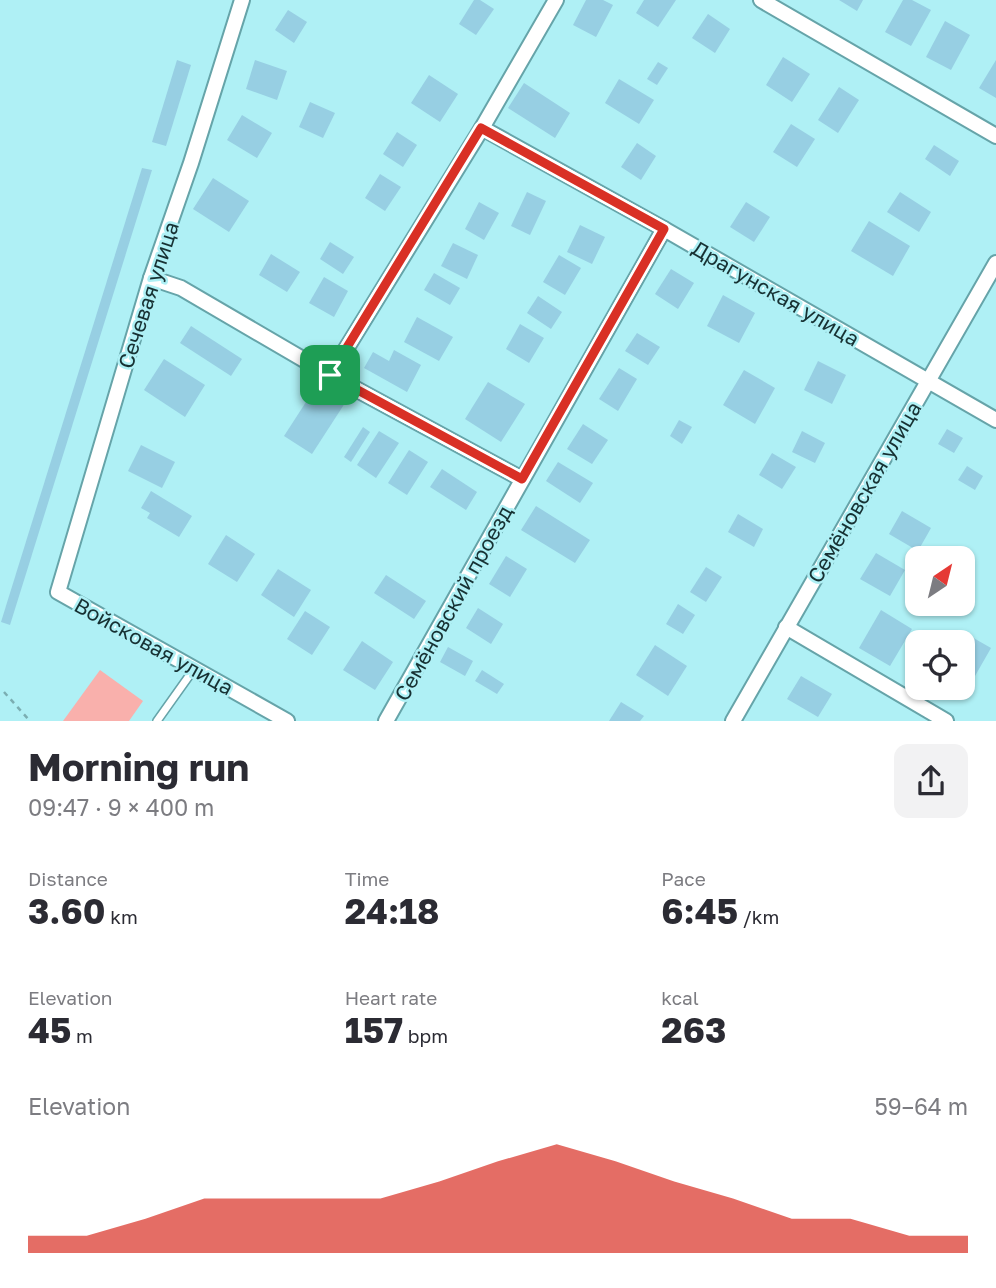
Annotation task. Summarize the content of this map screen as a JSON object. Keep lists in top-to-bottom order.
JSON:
{
  "streets": {
    "street": [
      "Драгунская улица",
      "Сечевая улица",
      "Семёновская улица",
      "Семёновский проезд",
      "Войсковая улица"
    ]
  },
  "crossings": [
    ["Драгунская улица", "Семёновская улица"],
    ["Драгунская улица", "Семёновский проезд"],
    ["Сечевая улица", "Войсковая улица"]
  ],
  "north": "top right",
  "page": {
    "heading": ["Morning run", "09:47 · 9 × 400 m"],
    "stats": [
      ["Distance", "3.60 km"],
      ["Time", "24:18"],
      ["Pace", "6:45 /km"],
      ["Elevation", "45 m"],
      ["Heart rate", "157 bpm"],
      ["kcal", "263"]
    ],
    "chart": ["Elevation", "59–64 m"]
  }
}
